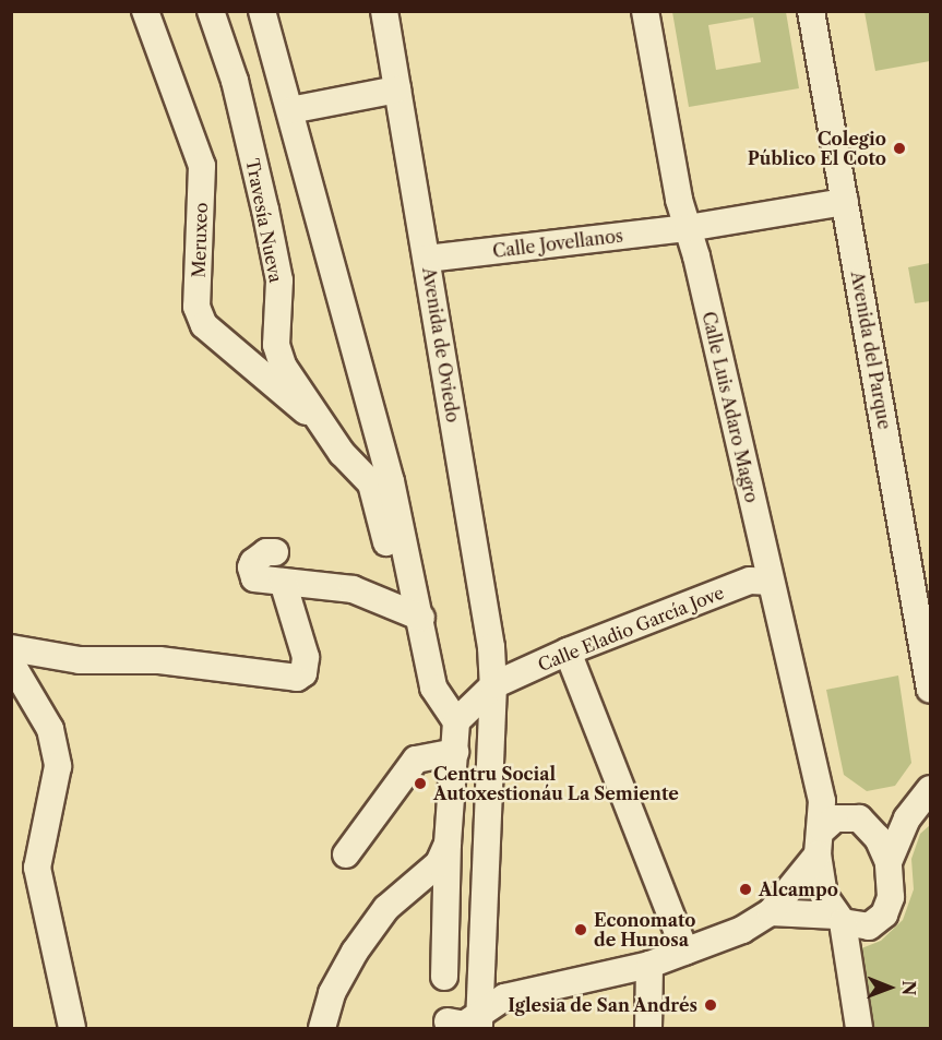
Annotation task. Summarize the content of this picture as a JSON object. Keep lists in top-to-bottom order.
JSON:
{
  "streets": {
    "street": [
      "Travesía Nueva",
      "Meruxeo",
      "Calle Jovellanos",
      "Avenida de Oviedo",
      "Avenida del Parque",
      "Calle Luis Adaro Magro",
      "Calle Eladio García Jove"
    ]
  },
  "crossings": [
    ["Travesía Nueva", "Meruxeo"],
    ["Calle Jovellanos", "Avenida de Oviedo"],
    ["Calle Jovellanos", "Avenida del Parque"],
    ["Calle Jovellanos", "Calle Luis Adaro Magro"],
    ["Avenida de Oviedo", "Calle Eladio García Jove"],
    ["Calle Luis Adaro Magro", "Calle Eladio García Jove"]
  ],
  "places": [
    "Colegio Público El Coto",
    "Centru Social Autoxestionáu La Semiente",
    "Alcampo",
    "Economato de Hunosa",
    "Iglesia de San Andrés"
  ],
  "north": "right"
}
